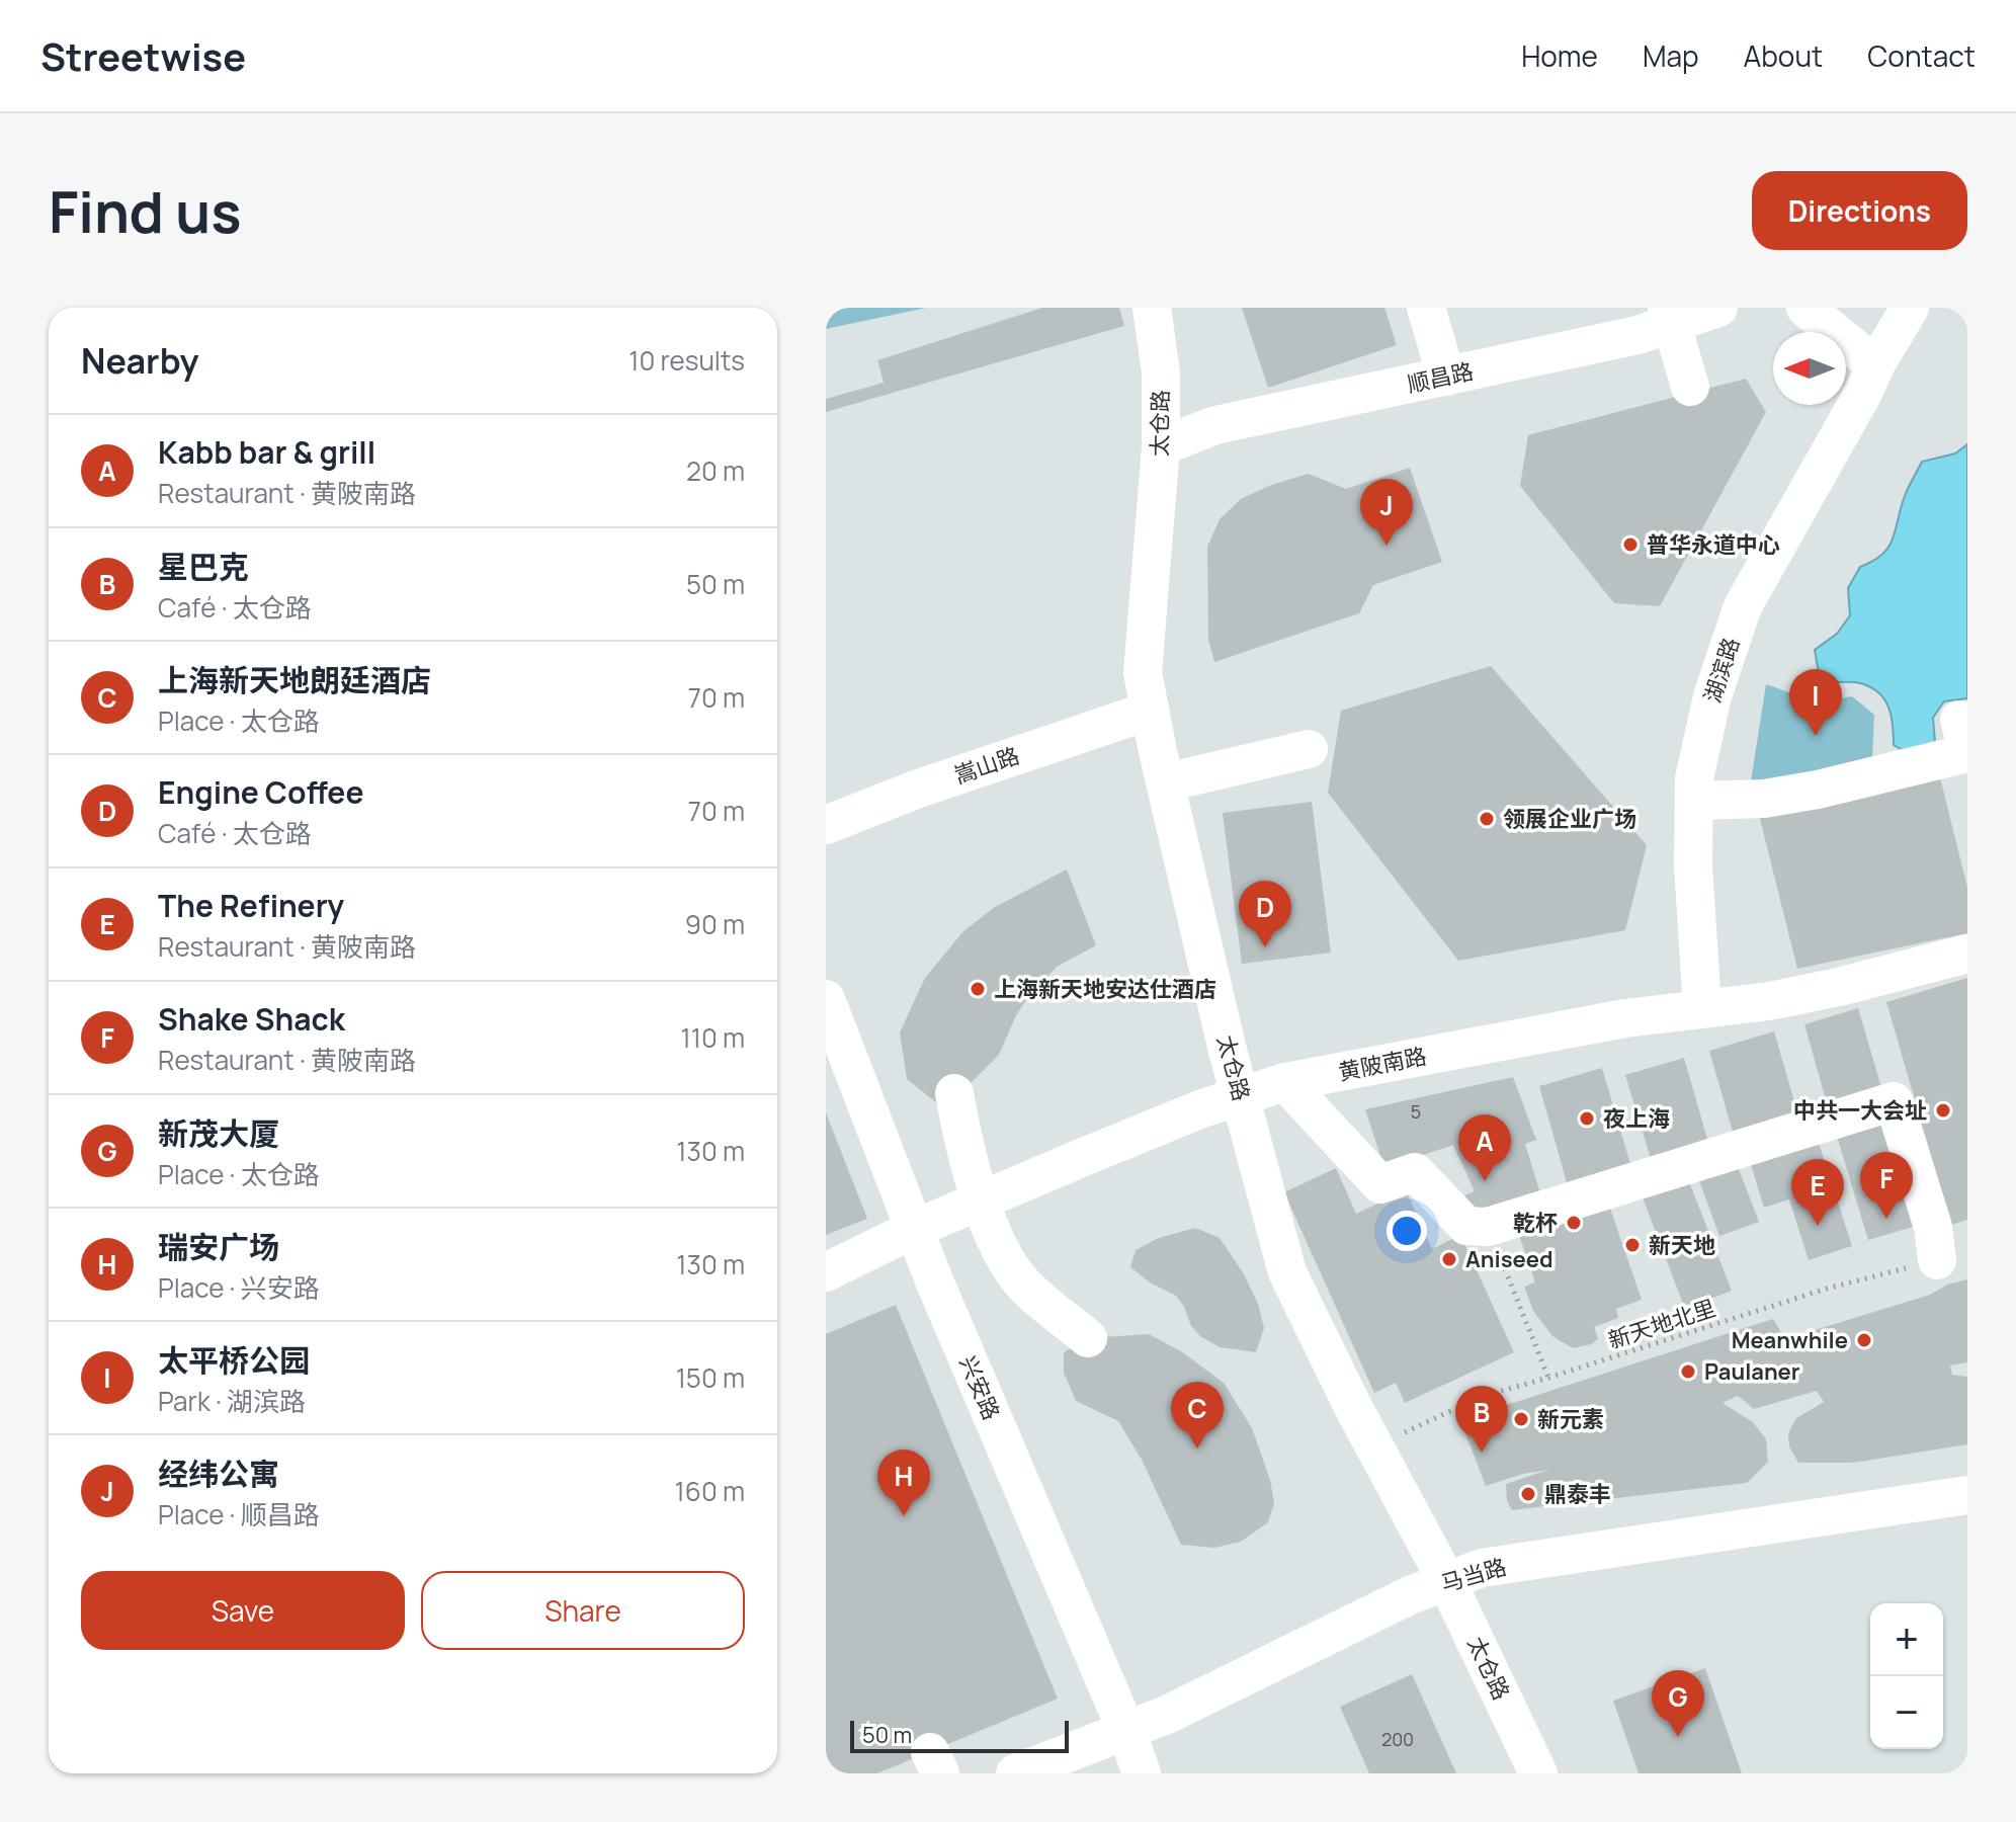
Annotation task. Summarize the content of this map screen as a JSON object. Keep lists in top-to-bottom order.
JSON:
{
  "streets": {
    "street": [
      "顺昌路",
      "太仓路",
      "湖滨路",
      "嵩山路",
      "黄陂南路",
      "兴安路",
      "马当路"
    ],
    "path": ["新天地北里"]
  },
  "crossings": [
    ["顺昌路", "太仓路"],
    ["太仓路", "嵩山路"],
    ["太仓路", "黄陂南路"],
    ["太仓路", "新天地北里"],
    ["太仓路", "马当路"],
    ["湖滨路", "黄陂南路"],
    ["黄陂南路", "兴安路"],
    ["兴安路", "马当路"]
  ],
  "places": [
    "普华永道中心",
    "领展企业广场",
    "上海新天地安达仕酒店",
    "中共一大会址",
    "夜上海",
    "乾杯",
    "新天地",
    "Aniseed",
    "Meanwhile",
    "Paulaner",
    "新元素",
    "鼎泰丰"
  ],
  "house_numbers": ["5", "200"],
  "scale_bar": "50 m",
  "north": "left",
  "page": {
    "header": "Streetwise",
    "nav": [
      "Home",
      "Map",
      "About",
      "Contact"
    ],
    "buttons": [
      "Directions",
      ["Save", "Share"]
    ],
    "title": "Find us",
    "heading": ["Nearby", "10 results"],
    "list": [
      {
        "mark": "A",
        "name": "Kabb bar & grill",
        "note": "Restaurant · 黄陂南路",
        "value": "20 m"
      },
      {
        "mark": "B",
        "name": "星巴克",
        "note": "Café · 太仓路",
        "value": "50 m"
      },
      {
        "mark": "C",
        "name": "上海新天地朗廷酒店",
        "note": "Place · 太仓路",
        "value": "70 m"
      },
      {
        "mark": "D",
        "name": "Engine Coffee",
        "note": "Café · 太仓路",
        "value": "70 m"
      },
      {
        "mark": "E",
        "name": "The Refinery",
        "note": "Restaurant · 黄陂南路",
        "value": "90 m"
      },
      {
        "mark": "F",
        "name": "Shake Shack",
        "note": "Restaurant · 黄陂南路",
        "value": "110 m"
      },
      {
        "mark": "G",
        "name": "新茂大厦",
        "note": "Place · 太仓路",
        "value": "130 m"
      },
      {
        "mark": "H",
        "name": "瑞安广场",
        "note": "Place · 兴安路",
        "value": "130 m"
      },
      {
        "mark": "I",
        "name": "太平桥公园",
        "note": "Park · 湖滨路",
        "value": "150 m"
      },
      {
        "mark": "J",
        "name": "经纬公寓",
        "note": "Place · 顺昌路",
        "value": "160 m"
      }
    ],
    "pins": [
      "J",
      "I",
      "D",
      "A",
      "F",
      "E",
      "C",
      "B",
      "H",
      "G"
    ],
    "map_buttons": ["+", "−"],
    "scale": "50 m"
  }
}
